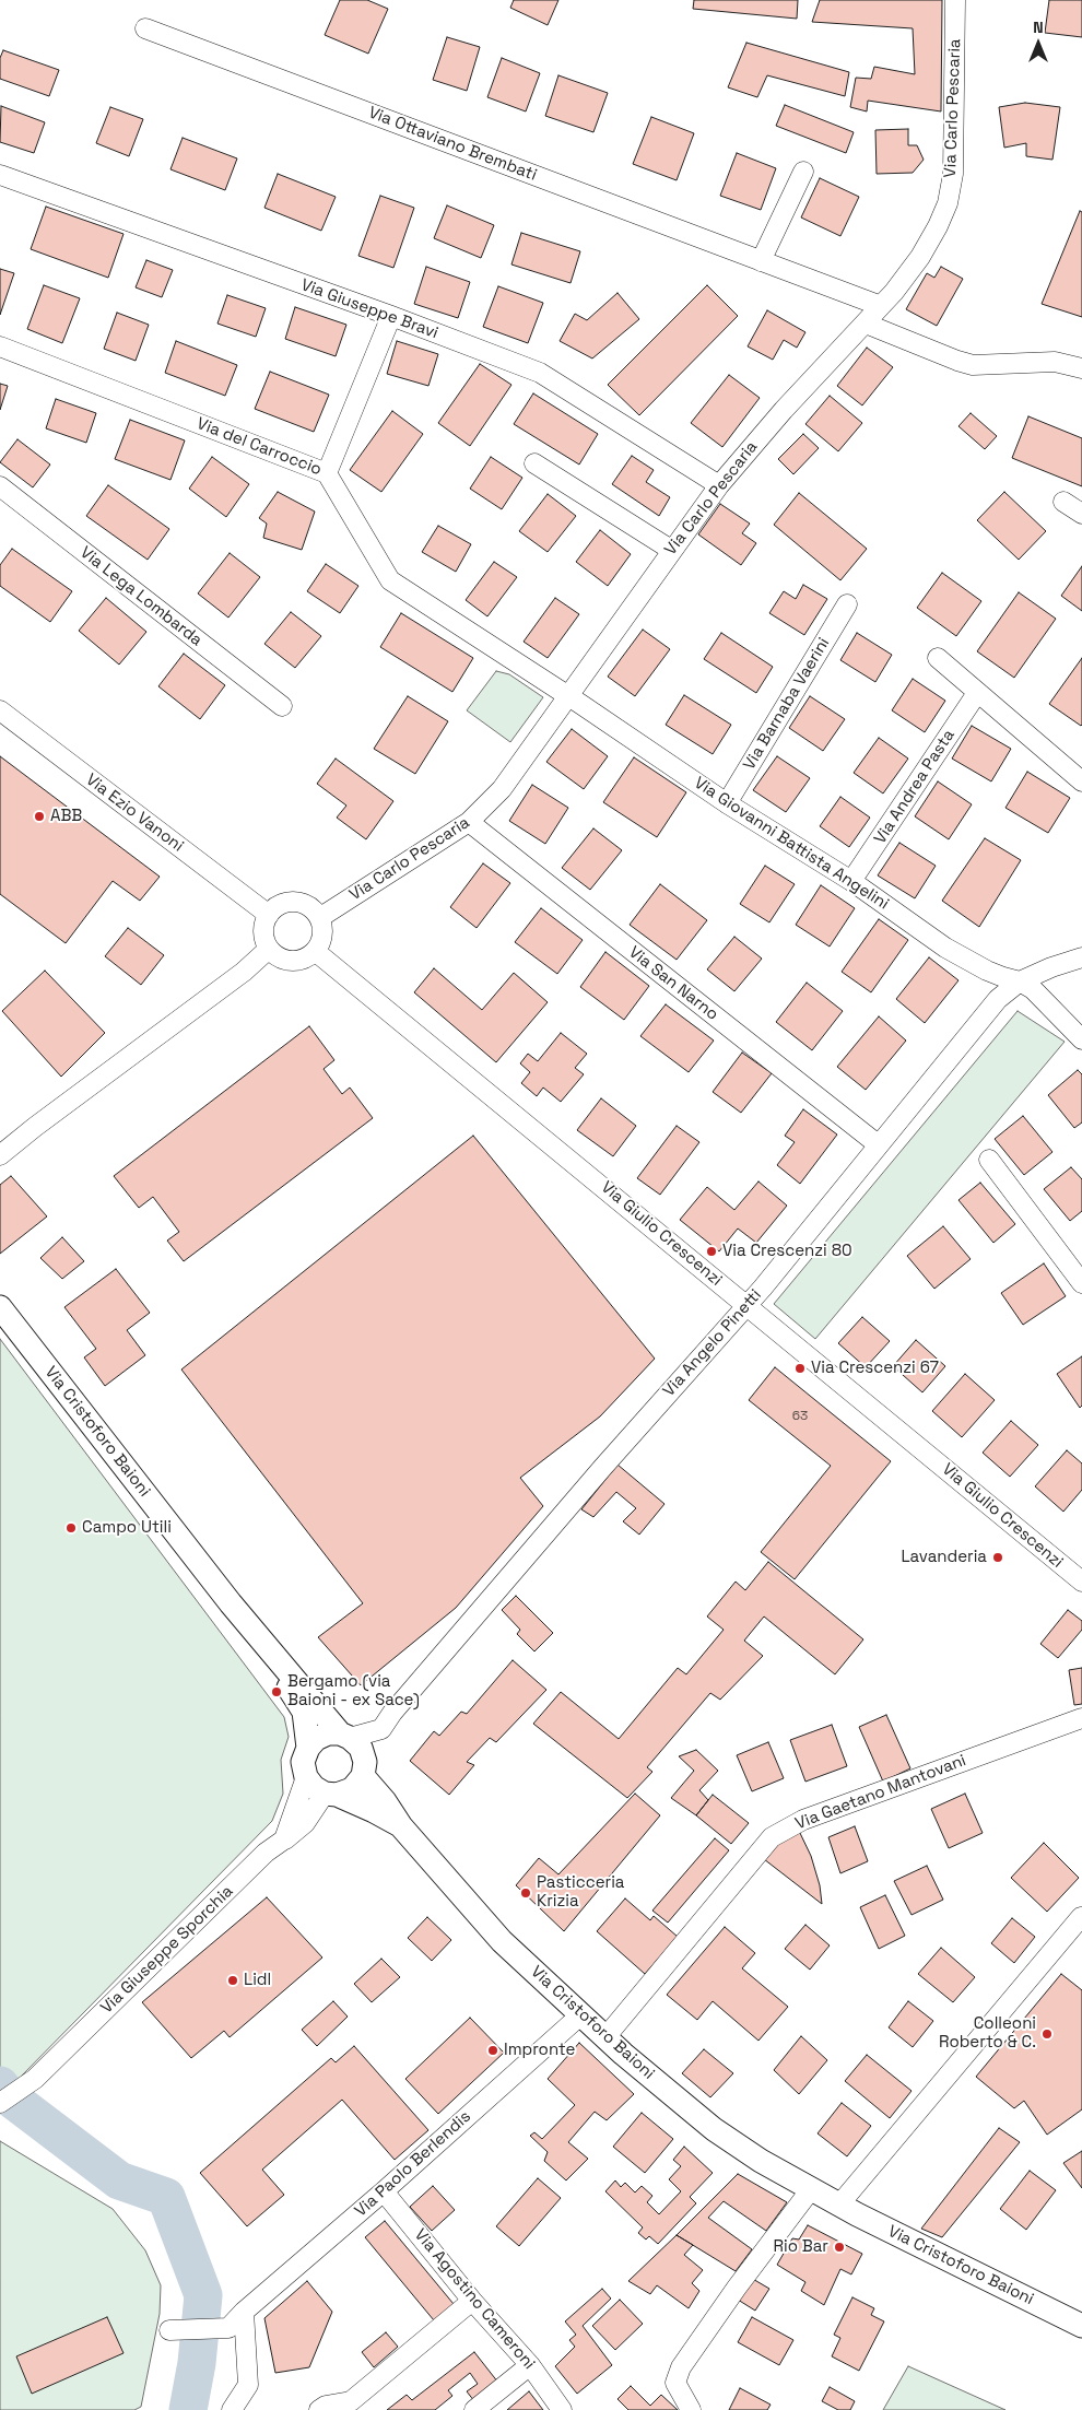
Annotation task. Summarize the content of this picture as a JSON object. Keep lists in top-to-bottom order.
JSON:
{
  "streets": {
    "street": [
      "Via Carlo Pescaria",
      "Via Ottaviano Brembati",
      "Via Giuseppe Bravi",
      "Via del Carroccio",
      "Via Lega Lombarda",
      "Via Barnaba Vaerini",
      "Via Andrea Pasta",
      "Via Ezio Vanoni",
      "Via Giovanni Battista Angelini",
      "Via San Narno",
      "Via Giulio Crescenzi",
      "Via Angelo Pinetti",
      "Via Cristoforo Baioni",
      "Via Gaetano Mantovani",
      "Via Giuseppe Sporchia",
      "Via Paolo Berlendis",
      "Via Agostino Cameroni"
    ]
  },
  "crossings": [
    ["Via Carlo Pescaria", "Via Ottaviano Brembati"],
    ["Via Carlo Pescaria", "Via Giuseppe Bravi"],
    ["Via Carlo Pescaria", "Via del Carroccio"],
    ["Via Carlo Pescaria", "Via Ezio Vanoni"],
    ["Via Carlo Pescaria", "Via Giovanni Battista Angelini"],
    ["Via Carlo Pescaria", "Via San Narno"],
    ["Via Carlo Pescaria", "Via Giulio Crescenzi"],
    ["Via del Carroccio", "Via Giovanni Battista Angelini"],
    ["Via Barnaba Vaerini", "Via Giovanni Battista Angelini"],
    ["Via Andrea Pasta", "Via Giovanni Battista Angelini"],
    ["Via Ezio Vanoni", "Via Giulio Crescenzi"],
    ["Via Giovanni Battista Angelini", "Via Angelo Pinetti"],
    ["Via San Narno", "Via Angelo Pinetti"],
    ["Via Giulio Crescenzi", "Via Angelo Pinetti"],
    ["Via Angelo Pinetti", "Via Cristoforo Baioni"],
    ["Via Angelo Pinetti", "Via Giuseppe Sporchia"],
    ["Via Cristoforo Baioni", "Via Gaetano Mantovani"],
    ["Via Cristoforo Baioni", "Via Giuseppe Sporchia"],
    ["Via Cristoforo Baioni", "Via Paolo Berlendis"],
    ["Via Paolo Berlendis", "Via Agostino Cameroni"]
  ],
  "places": [
    "ABB",
    "Via Crescenzi 80",
    "Via Crescenzi 67",
    "Campo Utili",
    "Lavanderia",
    "Bergamo (via Baioni - ex Sace)",
    "Pasticceria Krizia",
    "Lidl",
    "Colleoni Roberto & C.",
    "Impronte",
    "Rio Bar"
  ],
  "house_numbers": ["63"],
  "north": "top"
}
